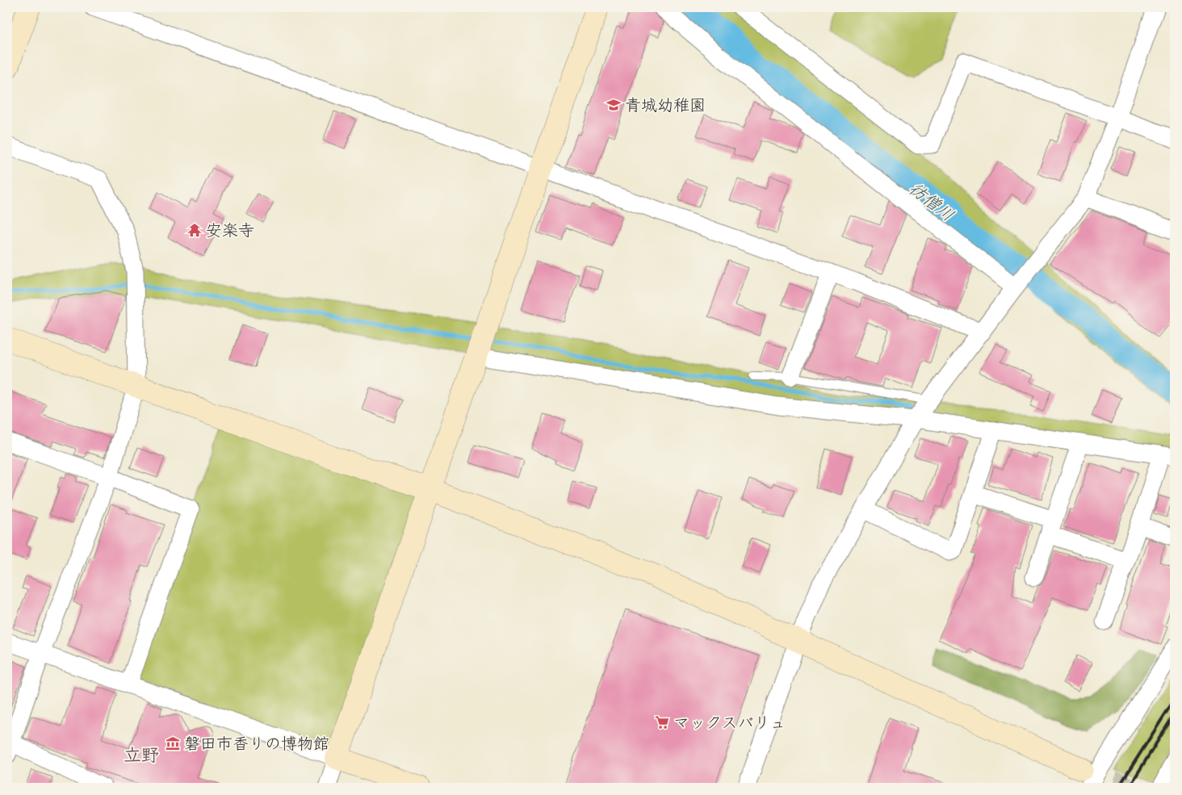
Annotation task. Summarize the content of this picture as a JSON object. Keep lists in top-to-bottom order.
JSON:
{
  "districts": ["立野"],
  "water": ["彷僧川"],
  "places": {
    "school or university": ["青城幼稚園"],
    "temple": ["安楽寺"],
    "supermarket": ["マックスバリュ"],
    "museum": ["磐田市香りの博物館"]
  }
}
